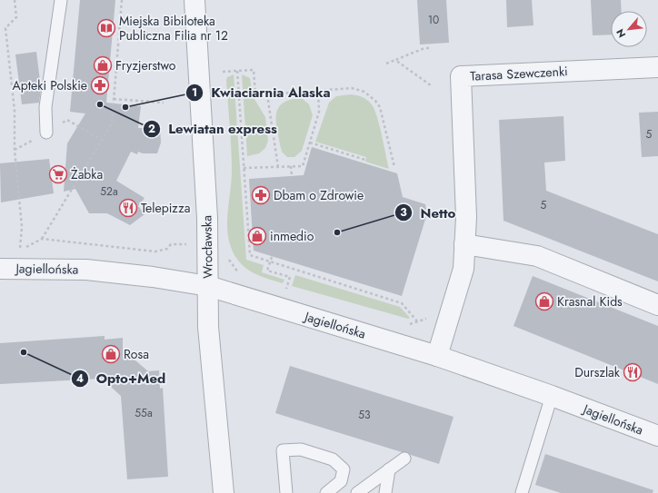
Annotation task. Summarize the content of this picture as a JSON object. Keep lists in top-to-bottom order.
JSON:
{
  "streets": {
    "street": ["Tarasa Szewczenki", "Wrocławska", "Jagiellońska"]
  },
  "crossings": [
    ["Tarasa Szewczenki", "Jagiellońska"],
    ["Wrocławska", "Jagiellońska"]
  ],
  "places": {
    "library": ["Miejska Bibiloteka Publiczna Filia nr 12"],
    "shop": [
      "Fryzjerstwo",
      "inmedio",
      "Krasnal Kids",
      "Rosa"
    ],
    "pharmacy": ["Apteki Polskie", "Dbam o Zdrowie"],
    "other": [
      "Lewiatan express",
      "Kwiaciarnia Alaska",
      "Netto",
      "Opto+Med"
    ],
    "supermarket": ["Żabka"],
    "restaurant": ["Telepizza", "Durszlak"]
  },
  "house_numbers": [
    "10",
    "5",
    "52a",
    "5",
    "55a",
    "53"
  ],
  "north": "bottom left"
}
